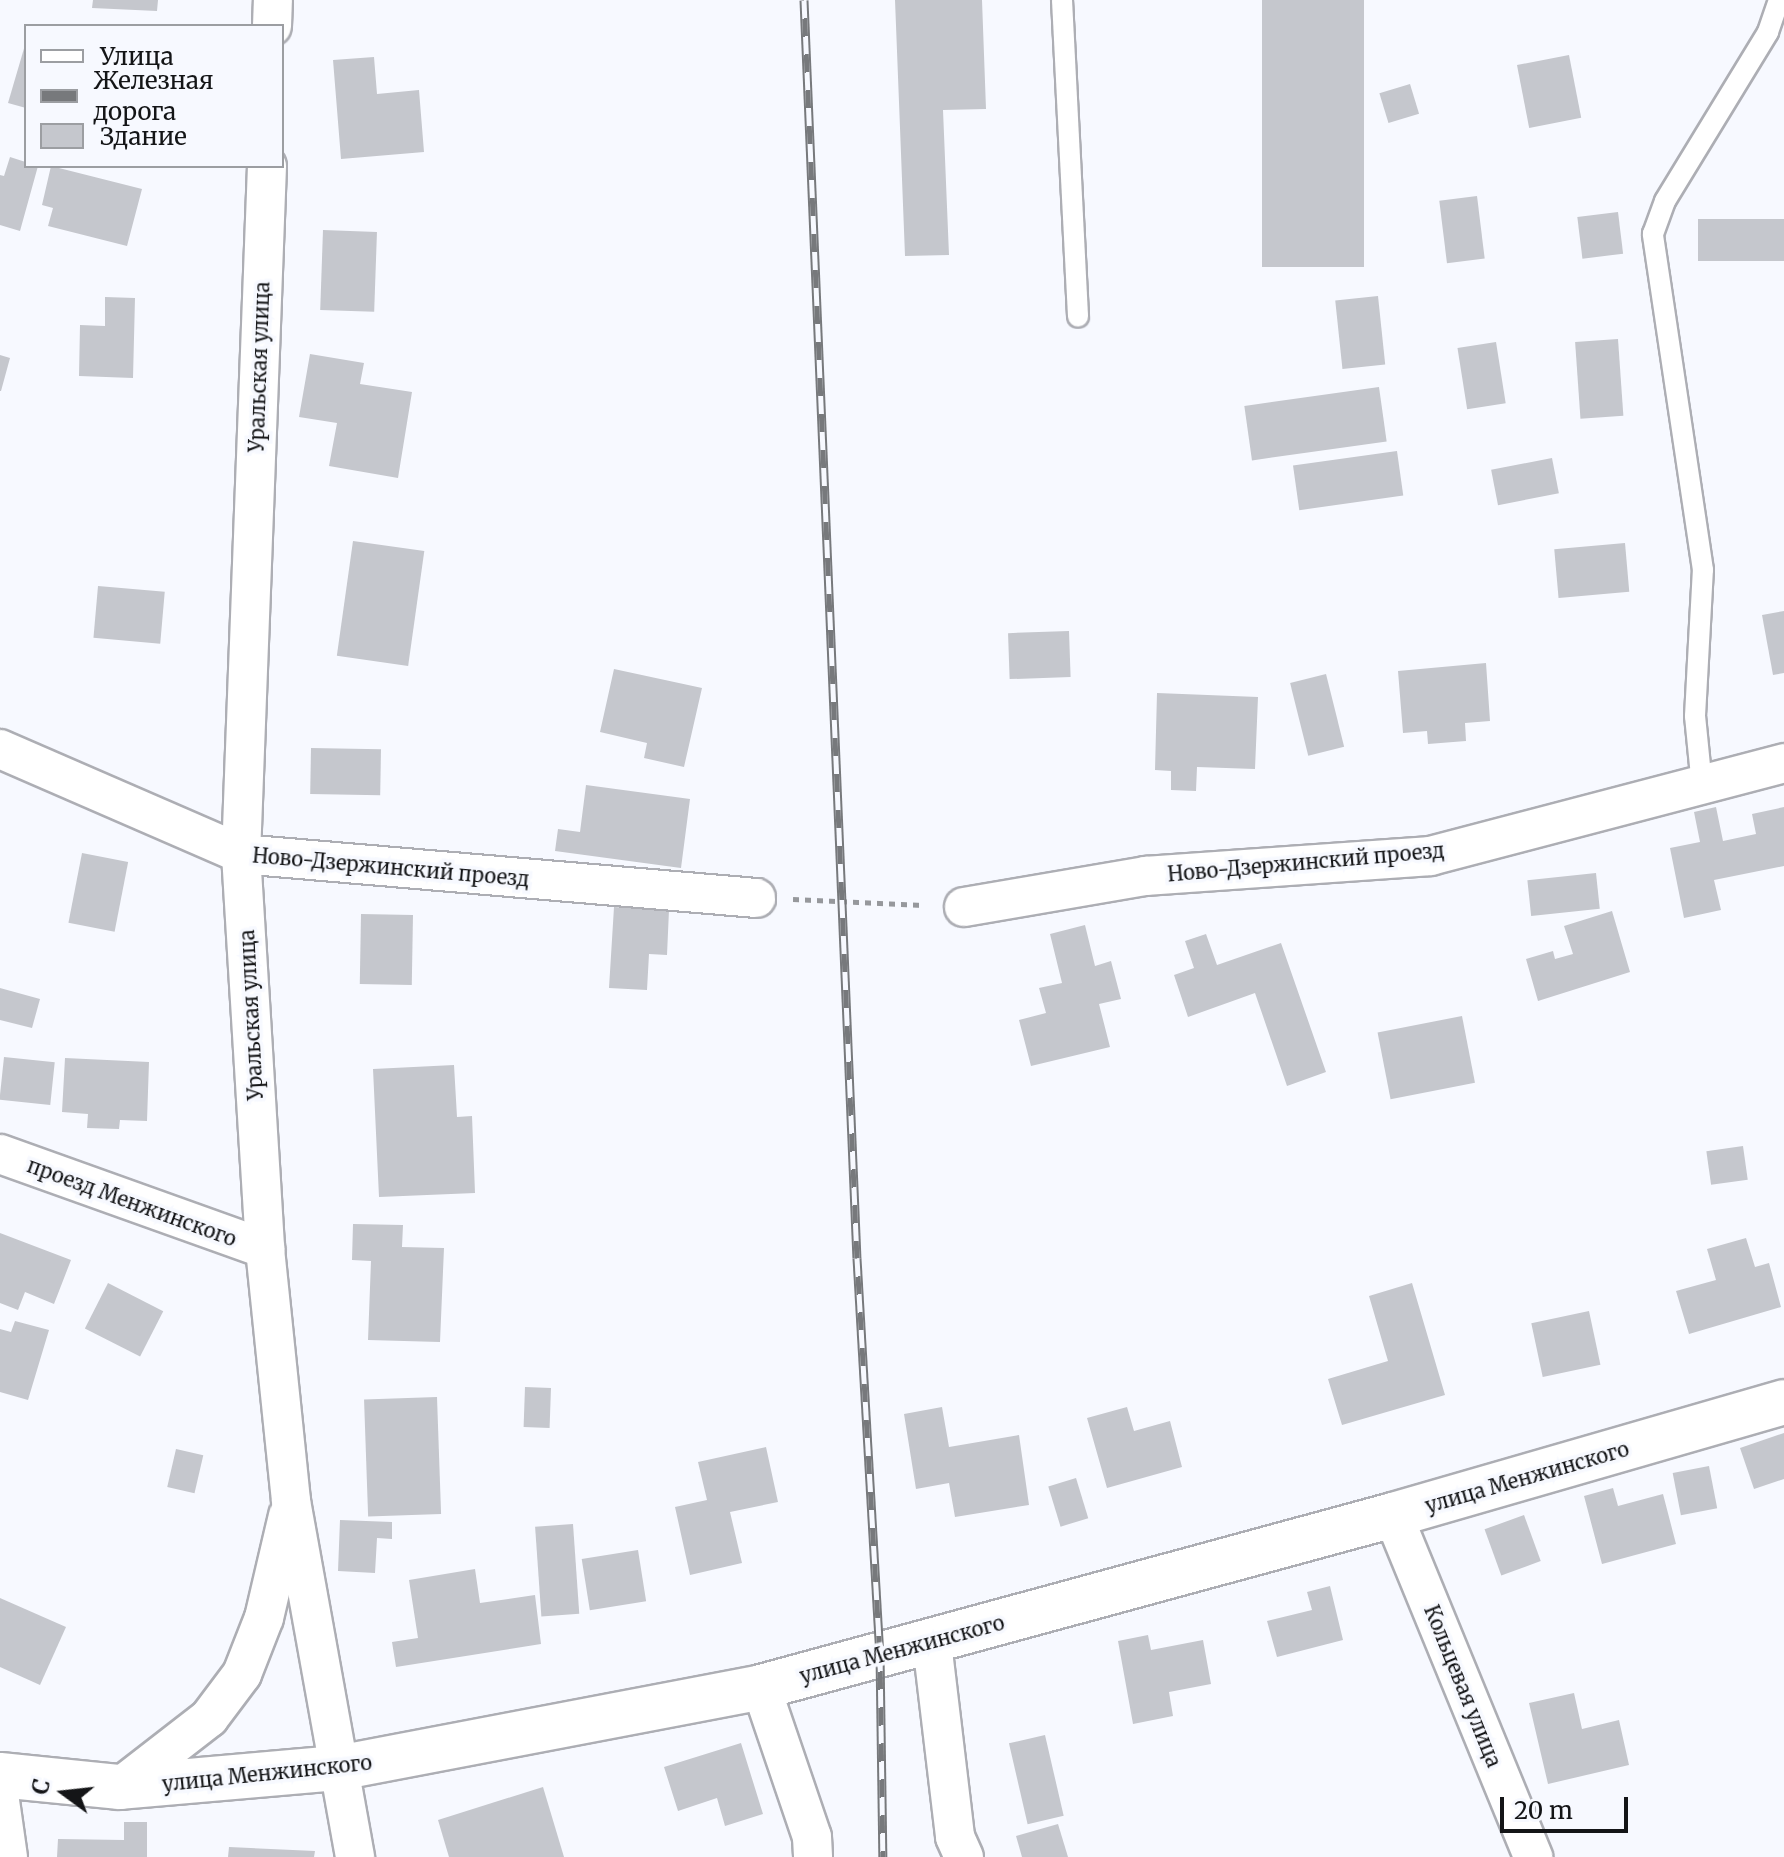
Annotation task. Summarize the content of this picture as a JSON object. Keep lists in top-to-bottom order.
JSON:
{
  "streets": {
    "street": [
      "Уральская улица",
      "Ново-Дзержинский проезд",
      "проезд Менжинского",
      "улица Менжинского",
      "Кольцевая улица"
    ]
  },
  "crossings": [
    ["Уральская улица", "Ново-Дзержинский проезд"],
    ["Уральская улица", "проезд Менжинского"],
    ["Уральская улица", "улица Менжинского"],
    ["улица Менжинского", "Кольцевая улица"]
  ],
  "legend": ["Улица", "Железная дорога", "Здание"],
  "scale_bar": "20 m",
  "north": "left"
}
